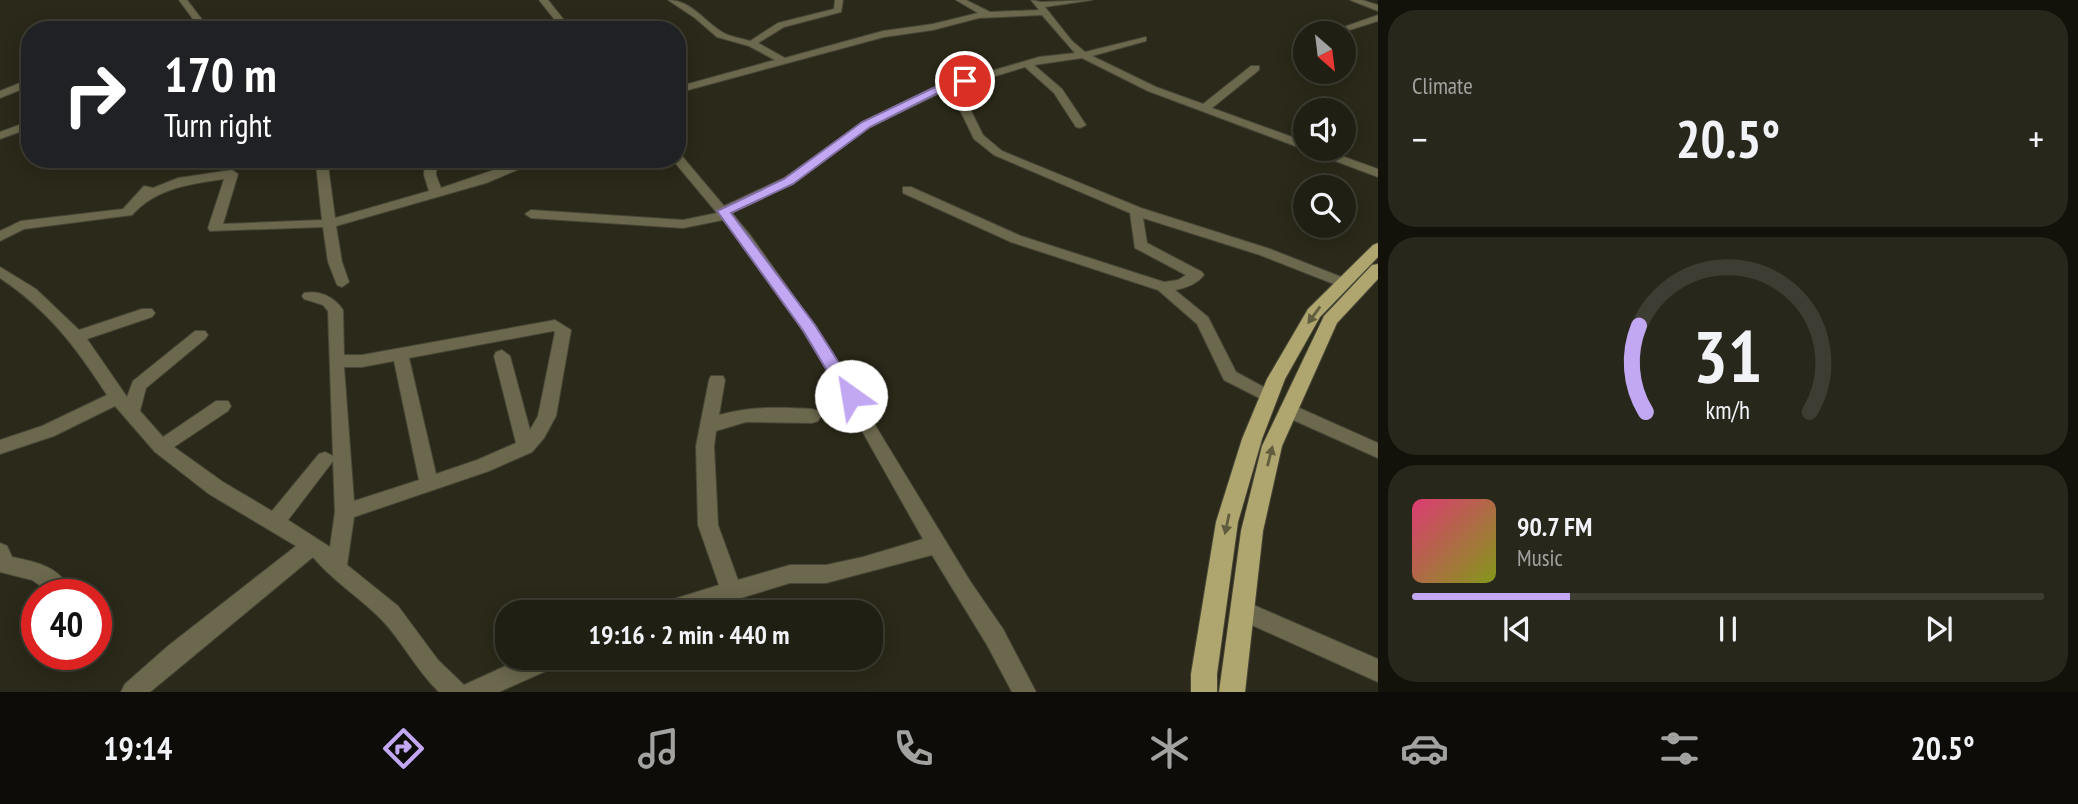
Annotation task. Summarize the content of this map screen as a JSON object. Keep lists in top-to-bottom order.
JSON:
{
  "north": "bottom right",
  "page": {
    "tile": "Climate",
    "turn": ["170 m", "Turn right"],
    "heat": ["−", "20.5°", "+"],
    "song": ["90.7 FM", "Music"],
    "limit": "40",
    "trip": "19:16 · 2 min · 440 m",
    "tabs": ["19:14", "20.5°"],
    "gauge": ["31", "km/h"]
  }
}
